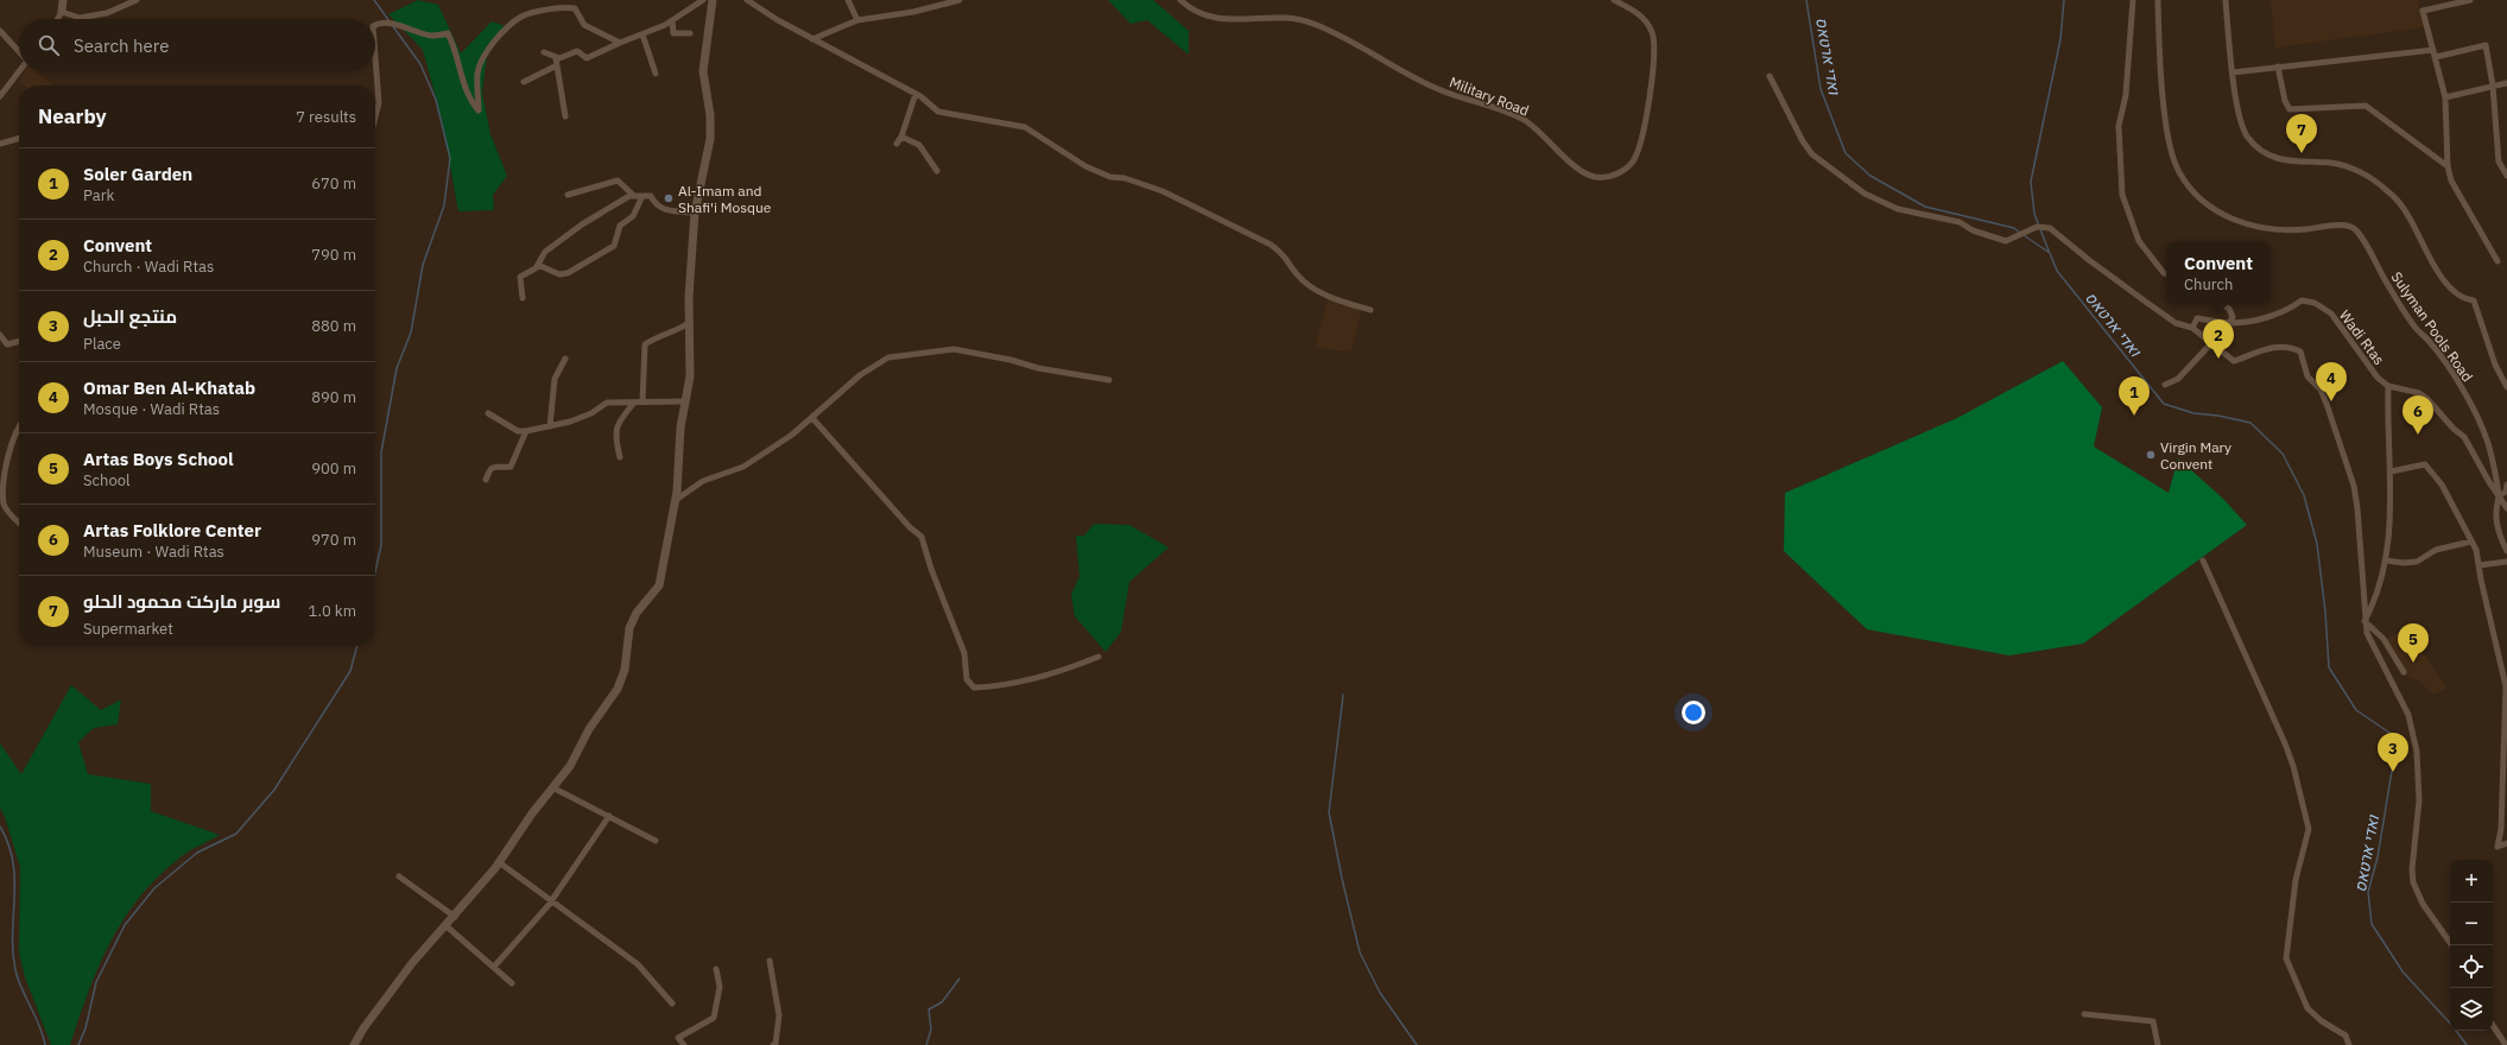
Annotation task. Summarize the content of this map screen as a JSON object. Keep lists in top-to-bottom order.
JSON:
{
  "streets": {
    "street": ["Military Road", "Sulyman Pools Road", "Wadi Rtas"]
  },
  "water": ["ואדי ארטאס"],
  "places": ["Al-Imam and Shafi'i Mosque", "Virgin Mary Convent"],
  "page": {
    "search": "Search here",
    "heading": ["Nearby", "7 results"],
    "pins": [
      "7",
      "2",
      "4",
      "1",
      "6",
      "5",
      "3"
    ],
    "list": [
      {
        "mark": "1",
        "name": "Soler Garden",
        "note": "Park",
        "value": "670 m"
      },
      {
        "mark": "2",
        "name": "Convent",
        "note": "Church · Wadi Rtas",
        "value": "790 m"
      },
      {
        "mark": "3",
        "name": "منتجع الحبل",
        "note": "Place",
        "value": "880 m"
      },
      {
        "mark": "4",
        "name": "Omar Ben Al-Khatab",
        "note": "Mosque · Wadi Rtas",
        "value": "890 m"
      },
      {
        "mark": "5",
        "name": "Artas Boys School",
        "note": "School",
        "value": "900 m"
      },
      {
        "mark": "6",
        "name": "Artas Folklore Center",
        "note": "Museum · Wadi Rtas",
        "value": "970 m"
      },
      {
        "mark": "7",
        "name": "سوبر ماركت محمود الحلو",
        "note": "Supermarket",
        "value": "1.0 km"
      }
    ],
    "popup": ["Convent", "Church"],
    "map_buttons": ["+", "−"]
  }
}
